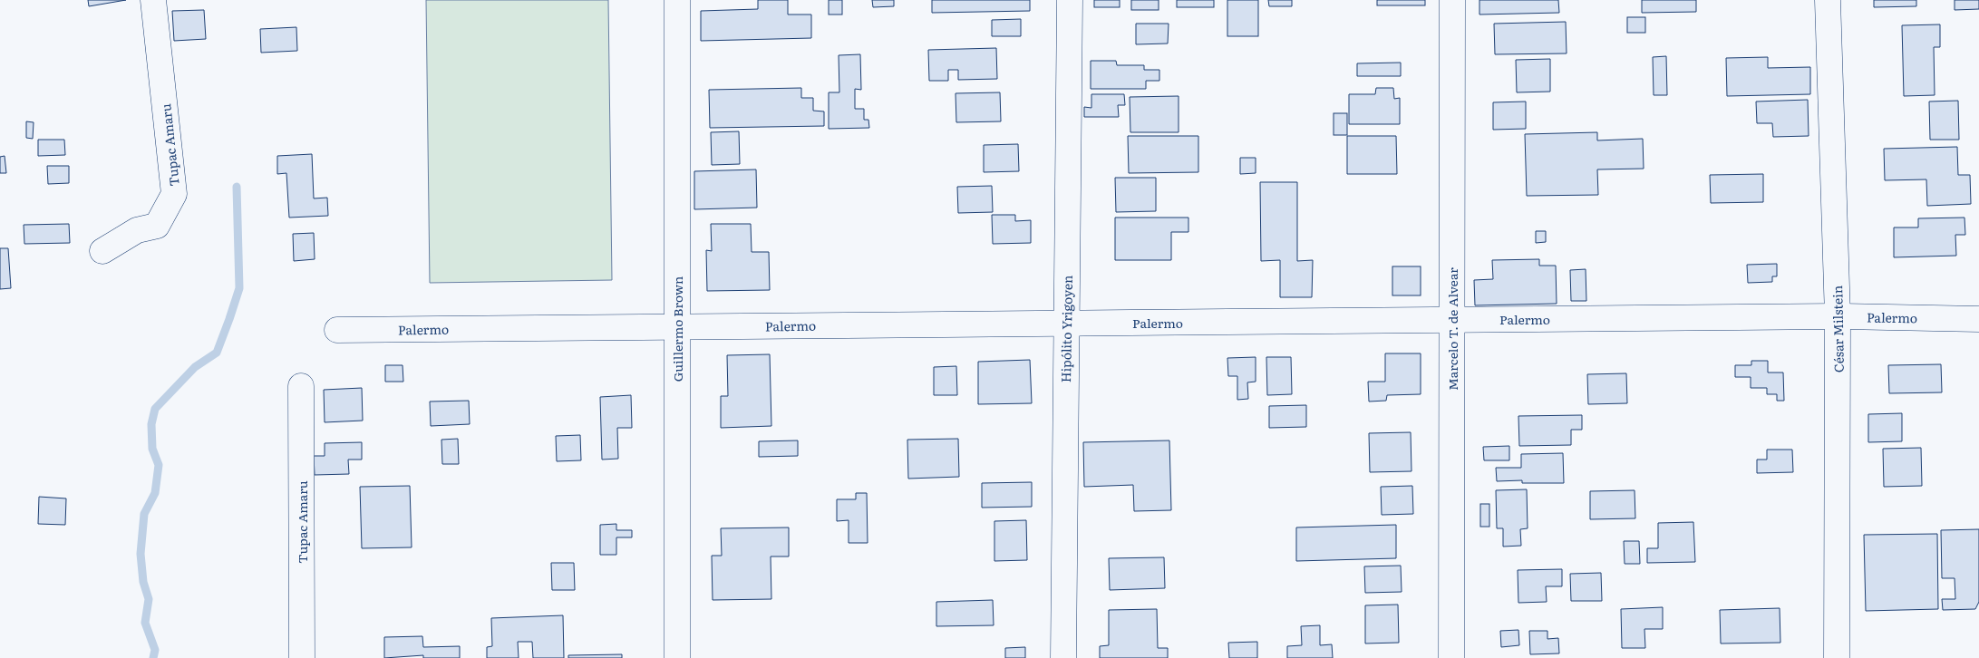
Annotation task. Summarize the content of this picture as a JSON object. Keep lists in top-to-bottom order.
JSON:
{
  "streets": {
    "street": [
      "Tupac Amaru",
      "Palermo",
      "Guillermo Brown",
      "Hipólito Yrigoyen",
      "Marcelo T. de Alvear",
      "César Milstein"
    ]
  },
  "crossings": [
    ["Palermo", "Guillermo Brown"],
    ["Palermo", "Hipólito Yrigoyen"],
    ["Palermo", "Marcelo T. de Alvear"],
    ["Palermo", "César Milstein"]
  ]
}
